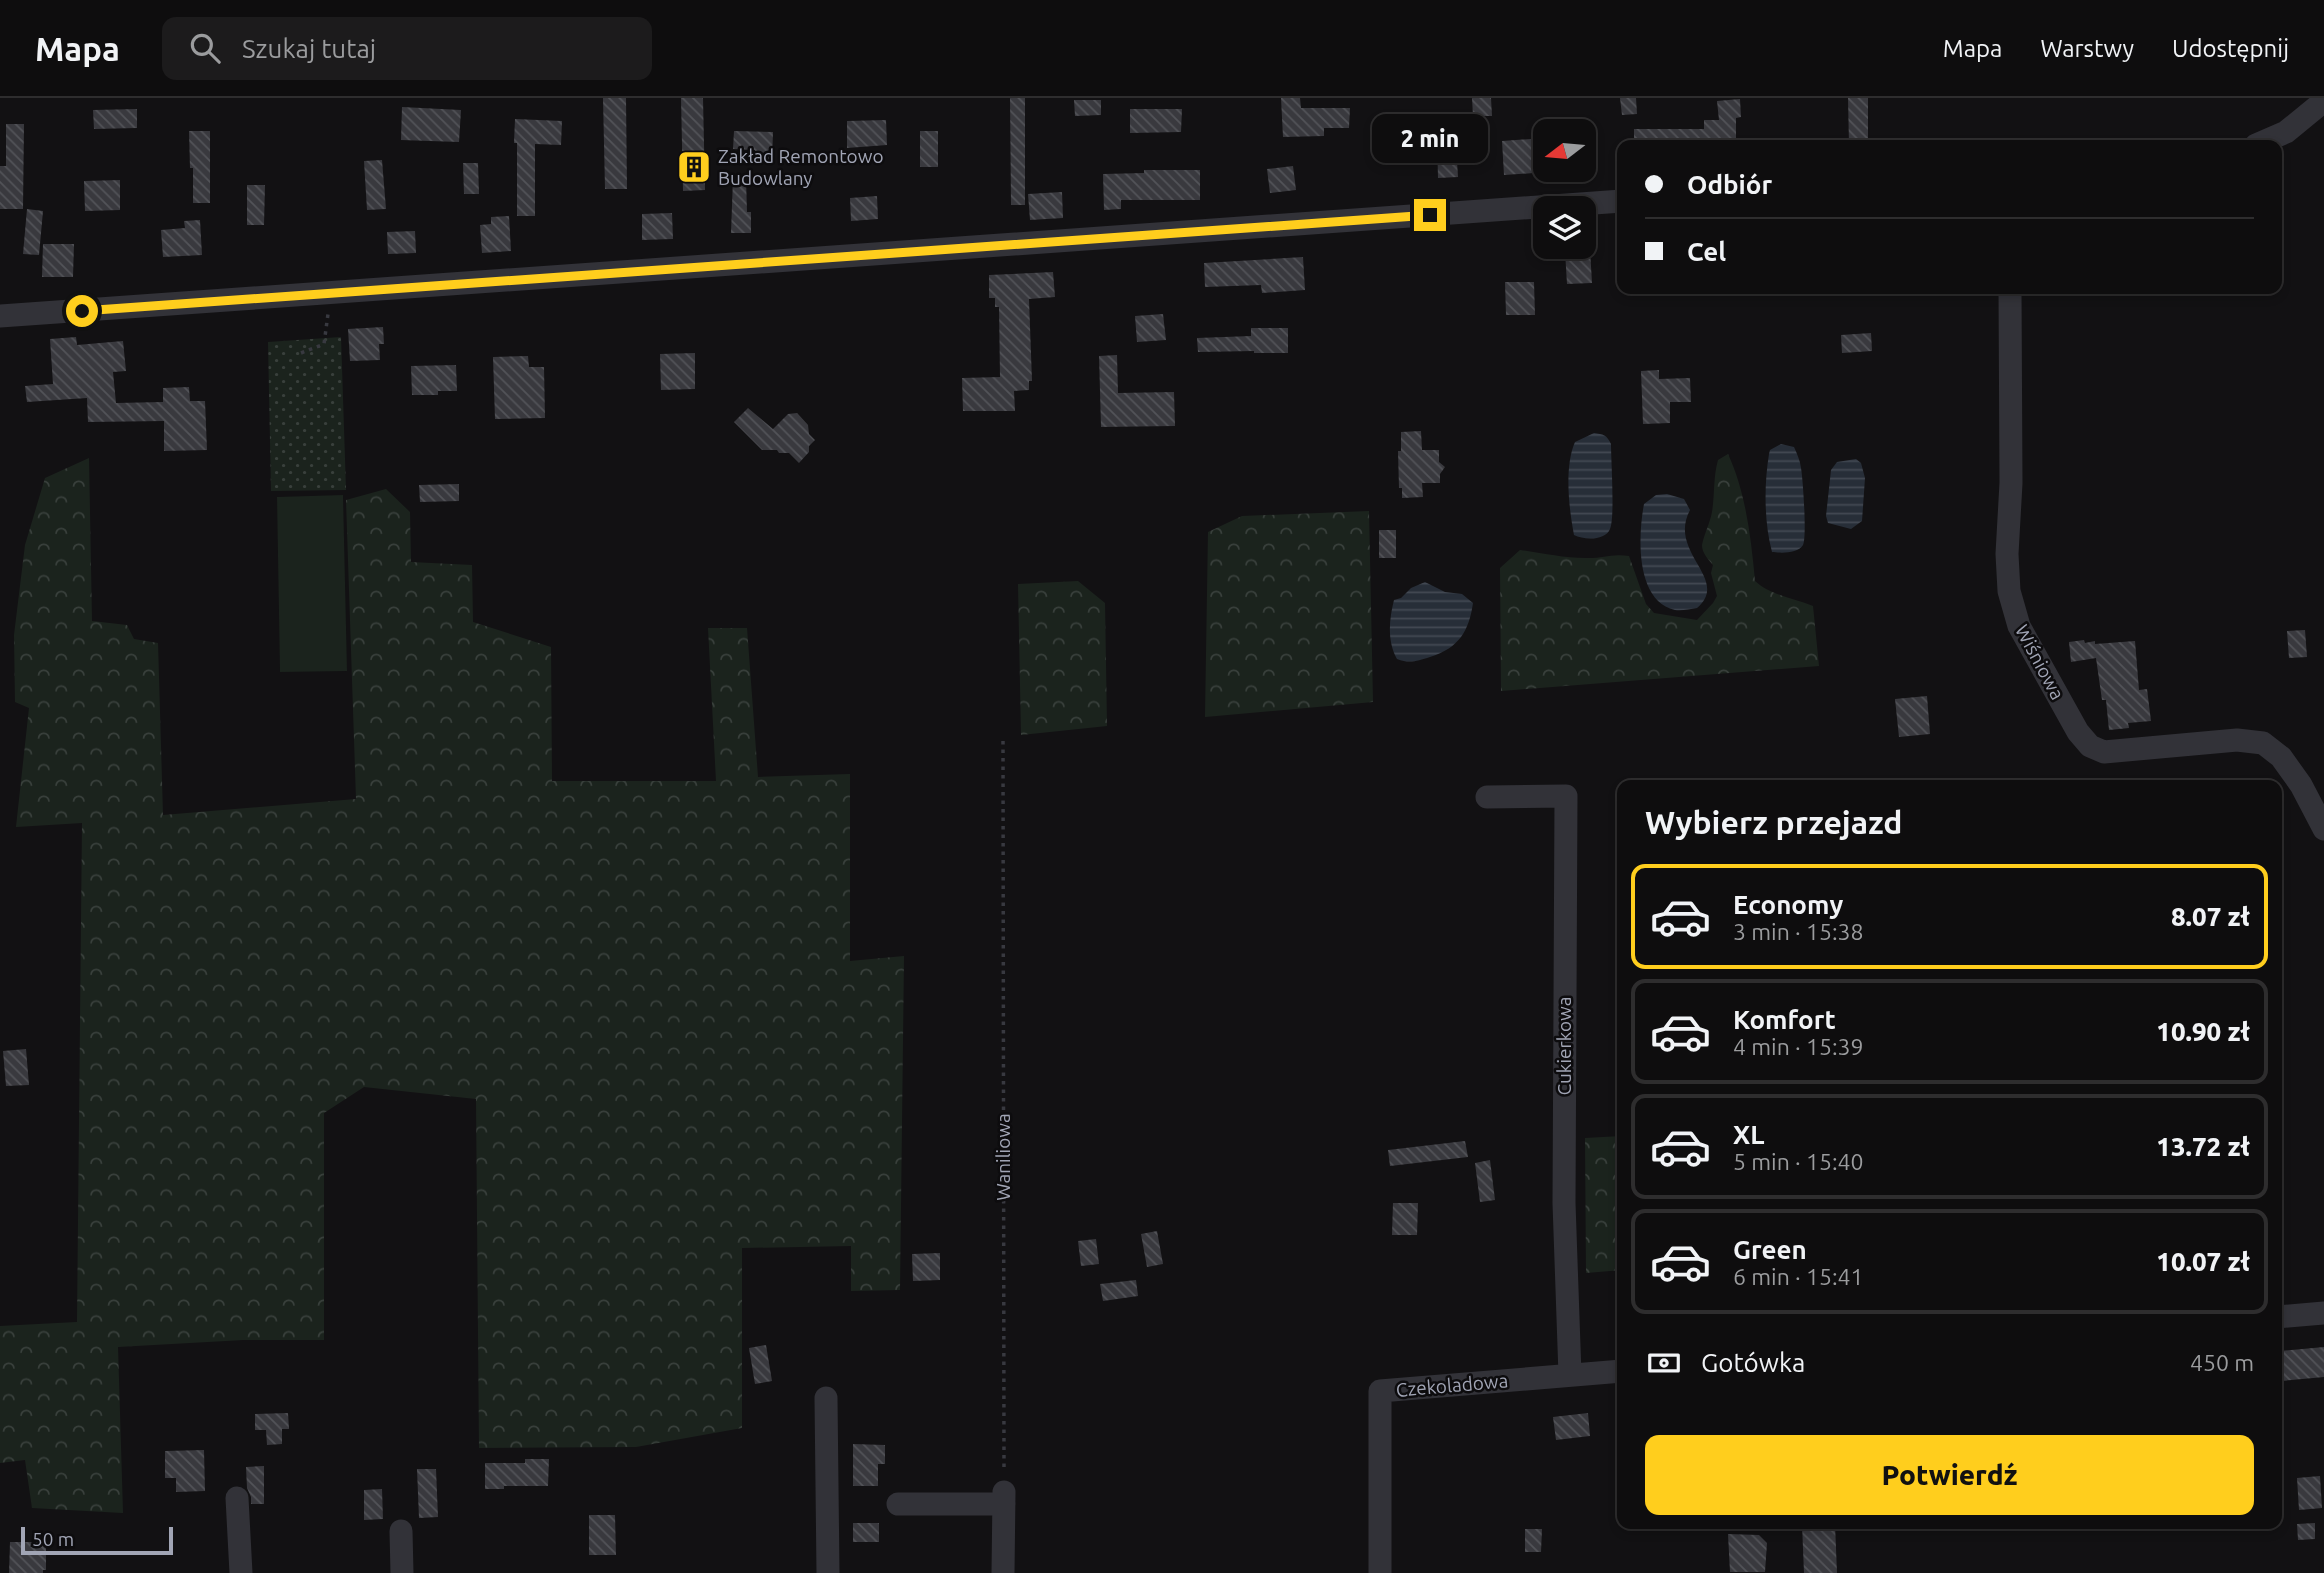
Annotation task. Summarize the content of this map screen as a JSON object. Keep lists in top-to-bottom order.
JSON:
{
  "streets": {
    "street": ["Wiśniowa", "Cukierkowa", "Czekoladowa"],
    "path": ["Waniliowa"]
  },
  "crossings": [
    ["Cukierkowa", "Czekoladowa"]
  ],
  "places": {
    "building": ["Zakład Remontowo Budowlany"]
  },
  "scale_bar": "50 m",
  "north": "left",
  "page": {
    "header": "Mapa",
    "search": "Szukaj tutaj",
    "nav": ["Mapa", "Warstwy", "Udostępnij"],
    "bubble": "2 min",
    "banner": ["Odbiór", "Cel"],
    "heading": "Wybierz przejazd",
    "list": [
      {
        "name": "Economy",
        "note": "3 min · 15:38",
        "value": "8.07 zł"
      },
      {
        "name": "Komfort",
        "note": "4 min · 15:39",
        "value": "10.90 zł"
      },
      {
        "name": "XL",
        "note": "5 min · 15:40",
        "value": "13.72 zł"
      },
      {
        "name": "Green",
        "note": "6 min · 15:41",
        "value": "10.07 zł"
      }
    ],
    "pay": ["Gotówka", "450 m"],
    "buttons": "Potwierdź",
    "scale": "50 m"
  }
}
